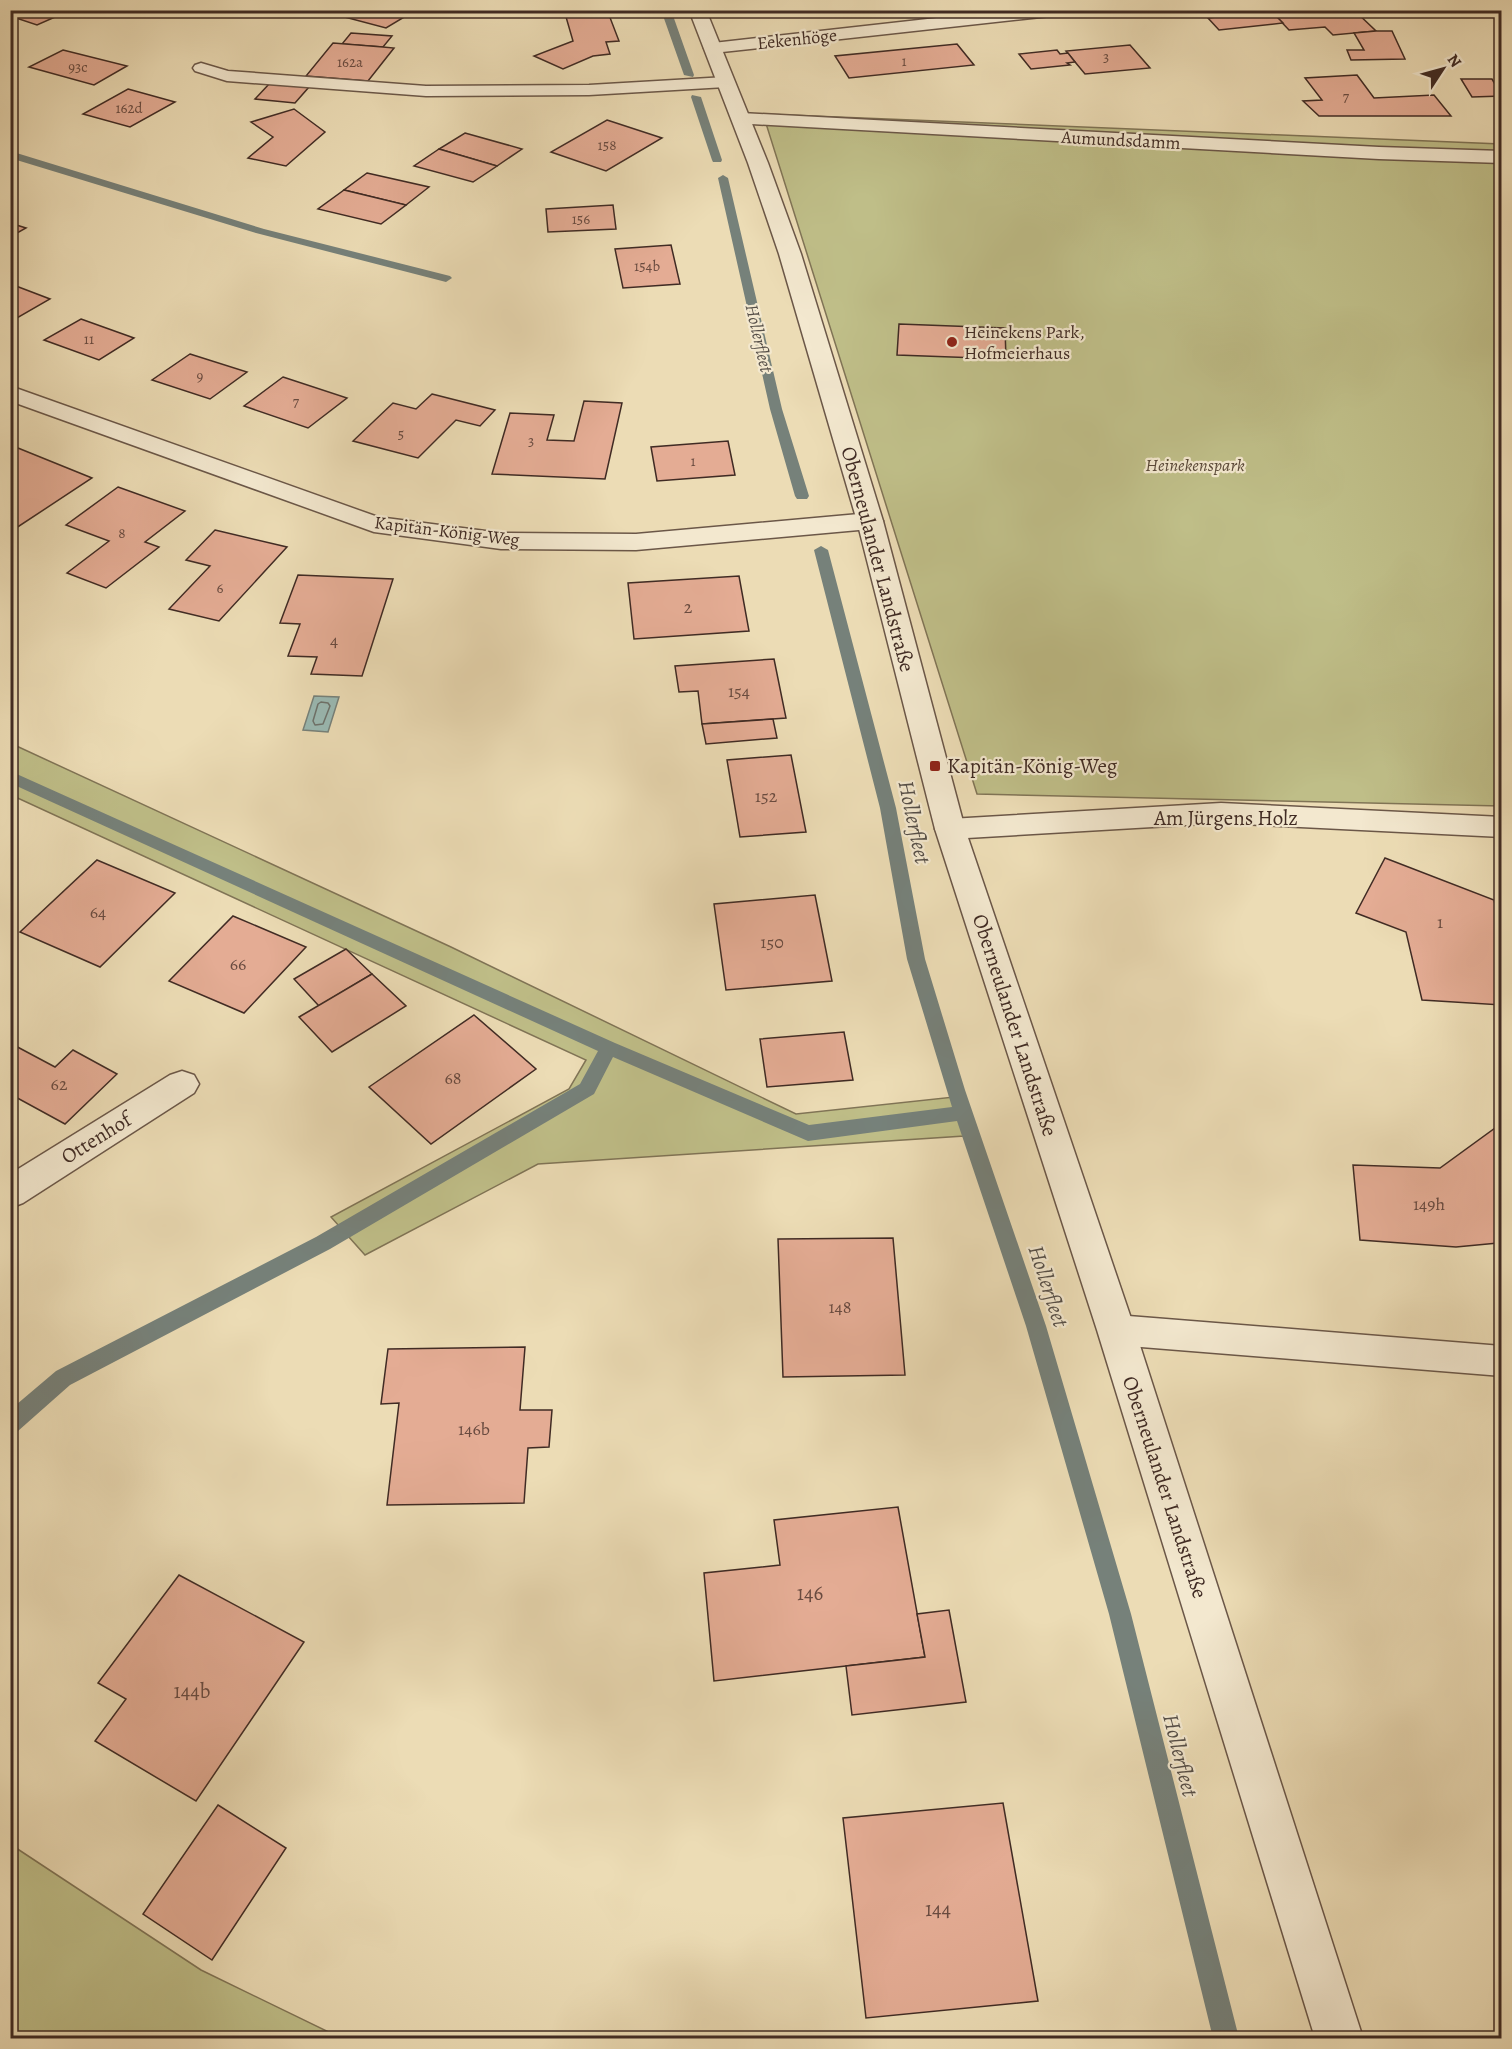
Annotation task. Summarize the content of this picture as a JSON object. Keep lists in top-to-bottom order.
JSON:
{
  "streets": {
    "street": [
      "Eekenhöge",
      "Aumundsdamm",
      "Kapitän-König-Weg",
      "Oberneulander Landstraße",
      "Am Jürgens Holz",
      "Ottenhof"
    ]
  },
  "crossings": [
    ["Eekenhöge", "Oberneulander Landstraße"],
    ["Aumundsdamm", "Oberneulander Landstraße"],
    ["Kapitän-König-Weg", "Oberneulander Landstraße"],
    ["Oberneulander Landstraße", "Am Jürgens Holz"]
  ],
  "water": ["Hollerfleet"],
  "parks": ["Heinekenspark"],
  "places": {
    "other": ["Heinekens Park, Hofmeierhaus"],
    "transit": ["Kapitän-König-Weg"]
  },
  "house_numbers": [
    "3",
    "1",
    "162a",
    "93c",
    "7",
    "162d",
    "158",
    "156",
    "154b",
    "11",
    "9",
    "7",
    "5",
    "3",
    "1",
    "8",
    "6",
    "2",
    "4",
    "154",
    "152",
    "64",
    "1",
    "150",
    "66",
    "68",
    "62",
    "149h",
    "148",
    "146b",
    "146",
    "144b",
    "144"
  ],
  "north": "top right"
}
